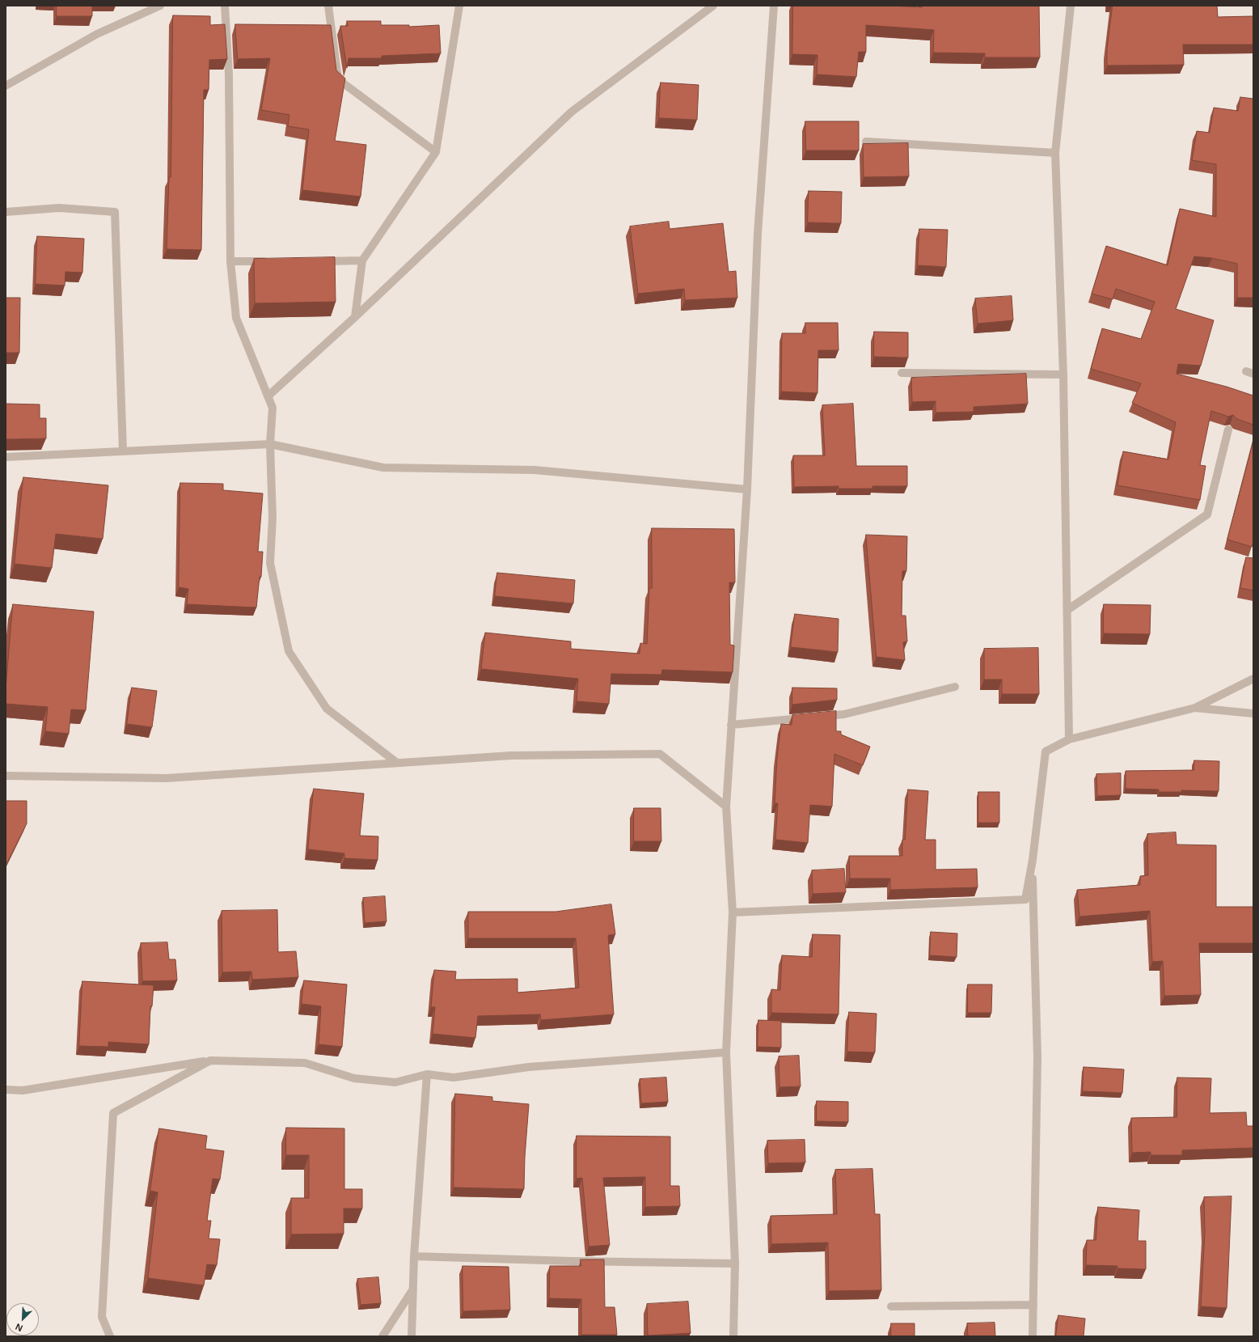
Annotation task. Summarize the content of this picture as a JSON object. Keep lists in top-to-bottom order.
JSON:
{
  "north": "bottom left"
}
